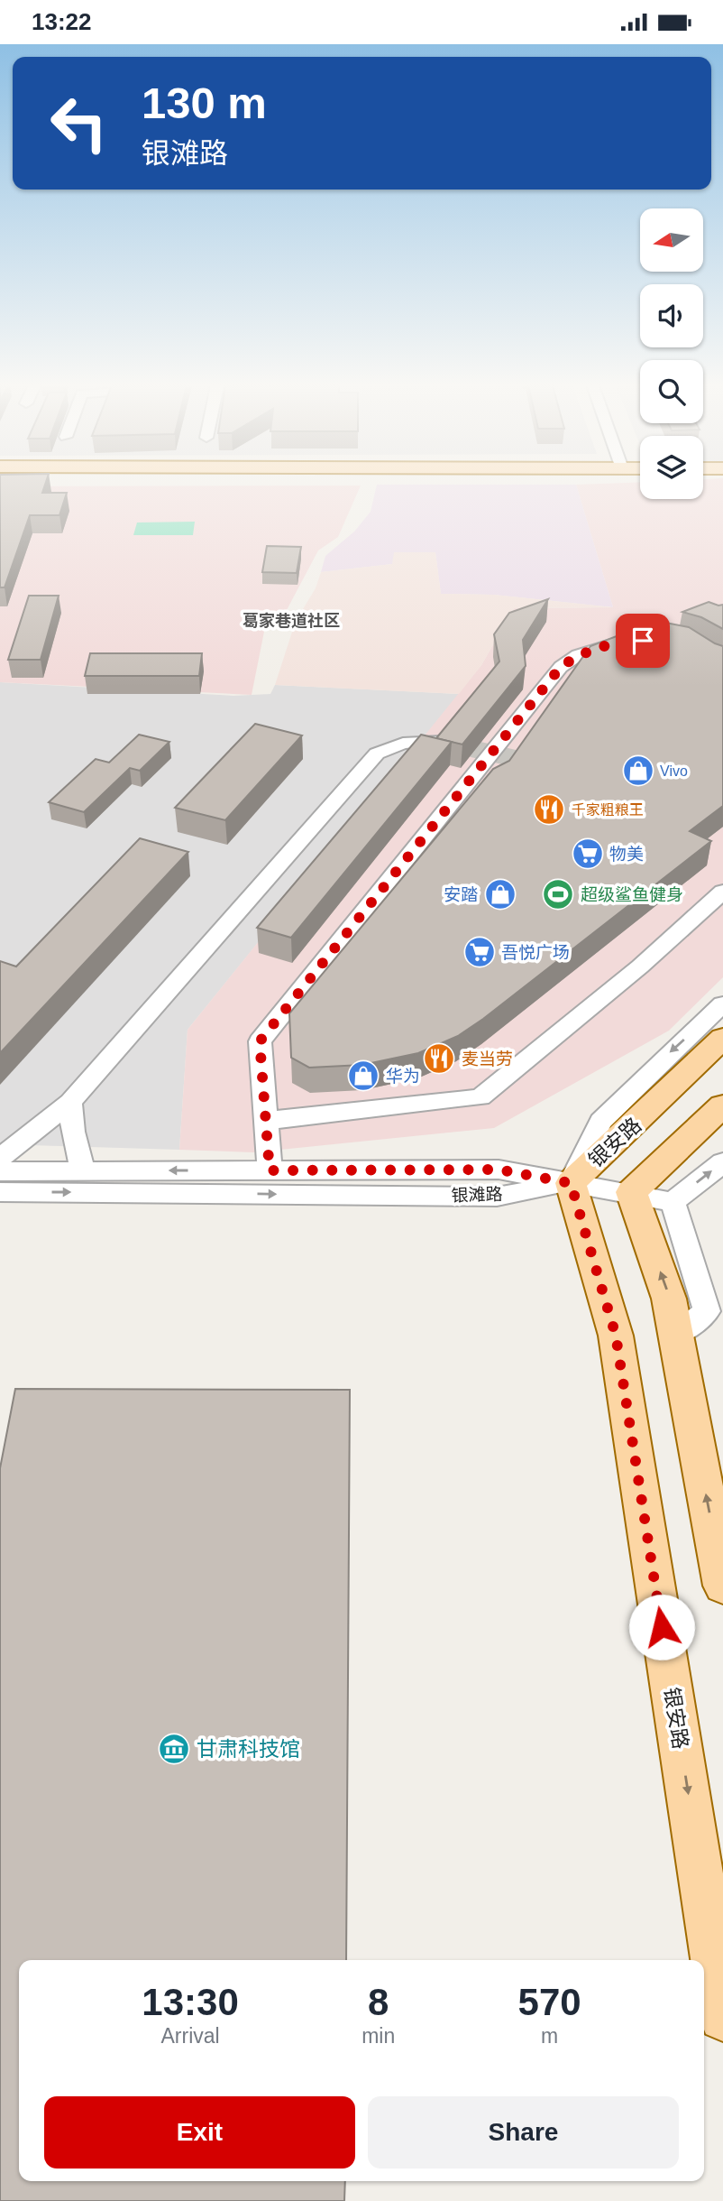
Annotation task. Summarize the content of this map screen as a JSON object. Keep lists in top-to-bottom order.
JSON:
{
  "streets": {
    "main road": ["银安路"],
    "street": ["银滩路"]
  },
  "crossings": [
    ["银安路", "银滩路"]
  ],
  "districts": ["葛家巷道社区"],
  "places": {
    "shop": ["Vivo", "安踏", "华为"],
    "restaurant": ["千家粗粮王", "麦当劳"],
    "supermarket": ["物美", "吾悦广场"],
    "sports": ["超级鲨鱼健身"],
    "museum": ["甘肃科技馆"]
  },
  "north": "left",
  "page": {
    "status": "13:22",
    "turn": ["130 m", "银滩路"],
    "eta": [
      "13:30",
      "Arrival",
      "8",
      "min",
      "570",
      "m"
    ],
    "buttons": ["Exit", "Share"]
  }
}
